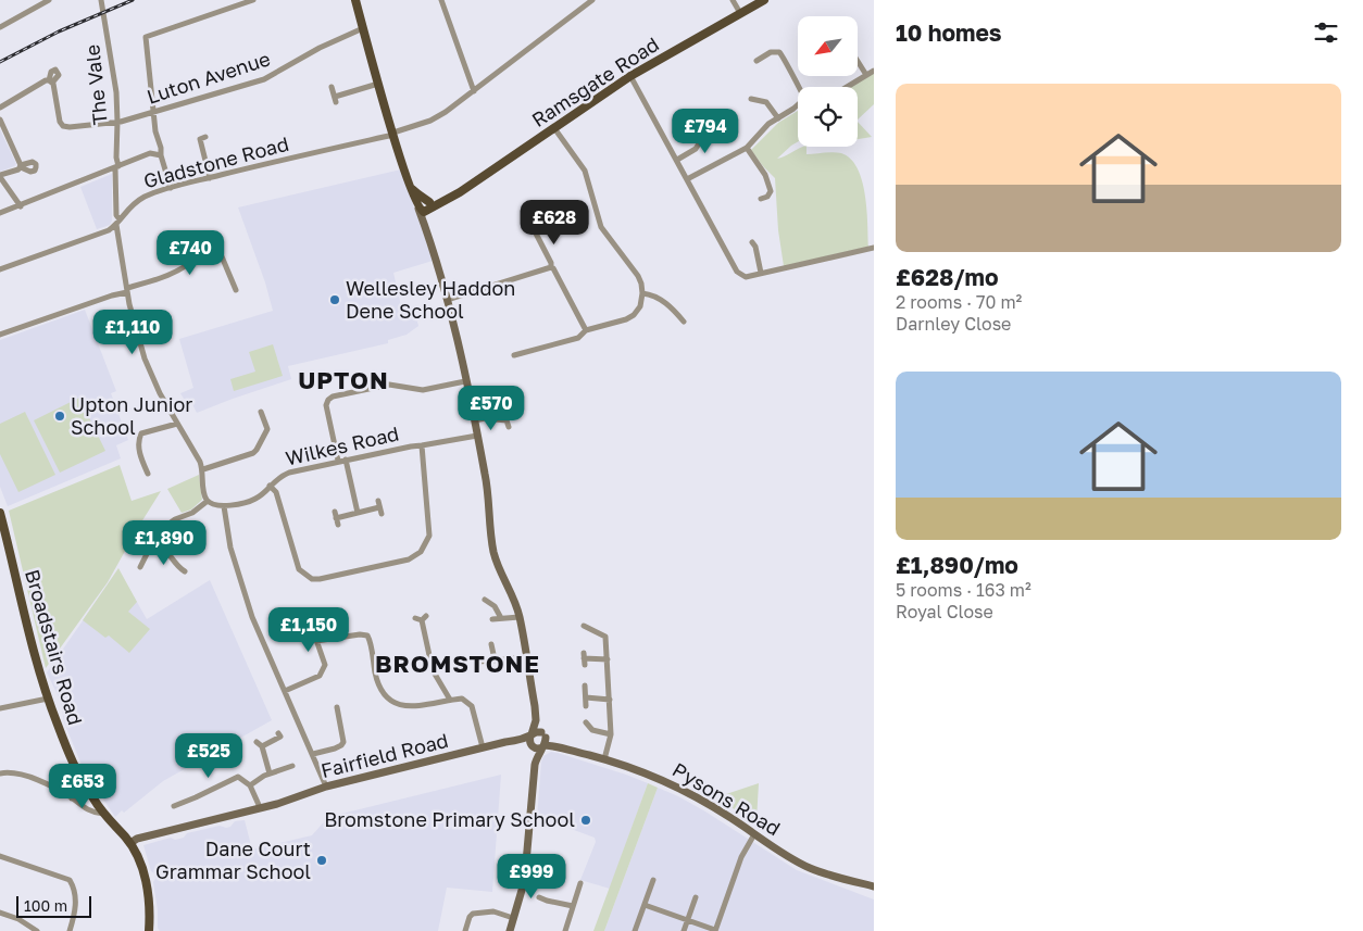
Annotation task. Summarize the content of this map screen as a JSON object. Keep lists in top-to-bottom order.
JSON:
{
  "streets": {
    "main road": ["Ramsgate Road", "Broadstairs Road"],
    "street": [
      "Luton Avenue",
      "The Vale",
      "Gladstone Road",
      "Wilkes Road",
      "Fairfield Road",
      "Pysons Road"
    ]
  },
  "crossings": [
    ["Luton Avenue", "The Vale"],
    ["The Vale", "Gladstone Road"],
    ["Broadstairs Road", "Fairfield Road"]
  ],
  "districts": ["UPTON", "BROMSTONE"],
  "places": [
    "Wellesley Haddon Dene School",
    "Upton Junior School",
    "Bromstone Primary School",
    "Dane Court Grammar School"
  ],
  "scale_bar": "100 m",
  "north": "bottom left",
  "page": {
    "heading": "10 homes",
    "list": [
      {
        "name": "£628/mo",
        "note": "2 rooms · 70 m² · Darnley Close"
      },
      {
        "name": "£1,890/mo",
        "note": "5 rooms · 163 m² · Royal Close"
      }
    ],
    "price": [
      "£794",
      "£628",
      "£740",
      "£1,110",
      "£570",
      "£1,890",
      "£1,150",
      "£525",
      "£653",
      "£999"
    ],
    "scale": "100 m"
  }
}
